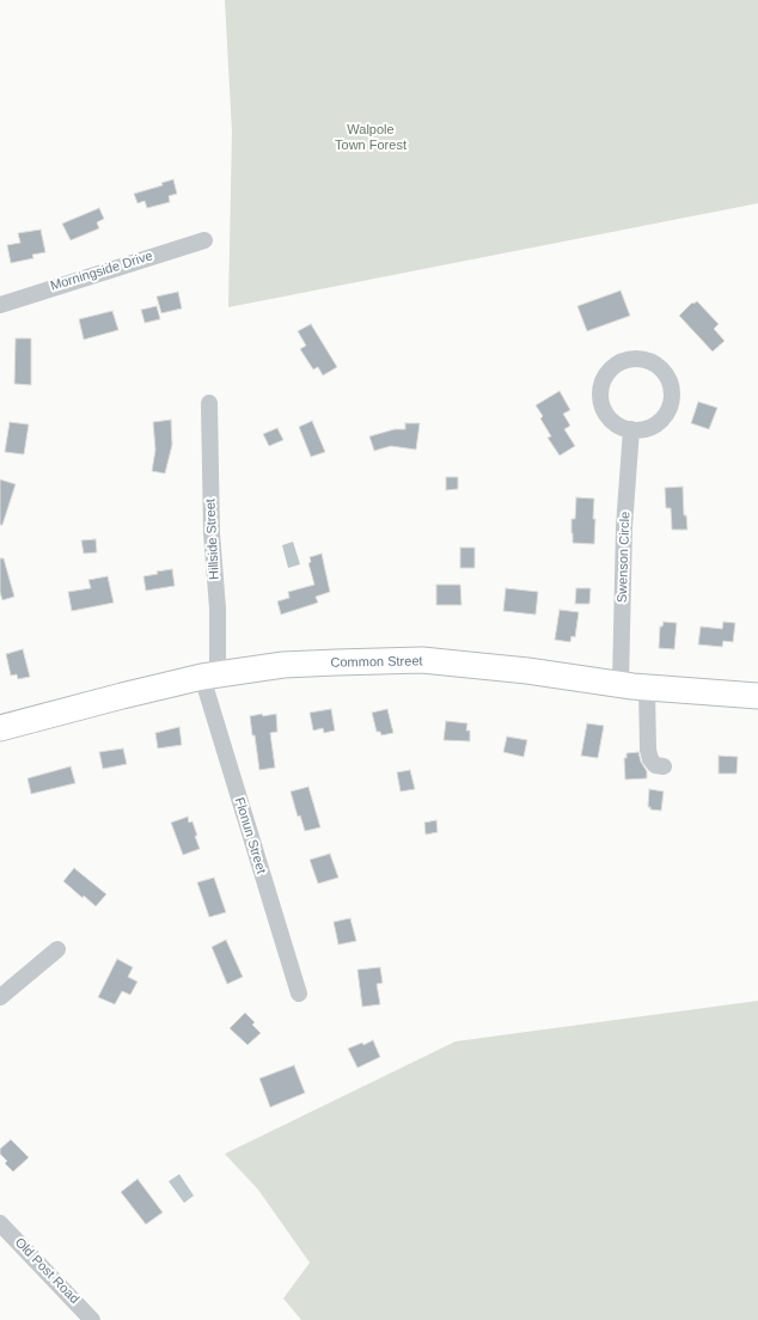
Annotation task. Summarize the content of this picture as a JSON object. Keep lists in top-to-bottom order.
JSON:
{
  "streets": {
    "main road": ["Common Street"],
    "street": [
      "Morningside Drive",
      "Hillside Street",
      "Swenson Circle",
      "Flonun Street",
      "Old Post Road"
    ]
  },
  "crossings": [
    ["Hillside Street", "Common Street"],
    ["Hillside Street", "Flonun Street"],
    ["Swenson Circle", "Common Street"],
    ["Common Street", "Flonun Street"]
  ],
  "parks": ["Walpole Town Forest"]
}
